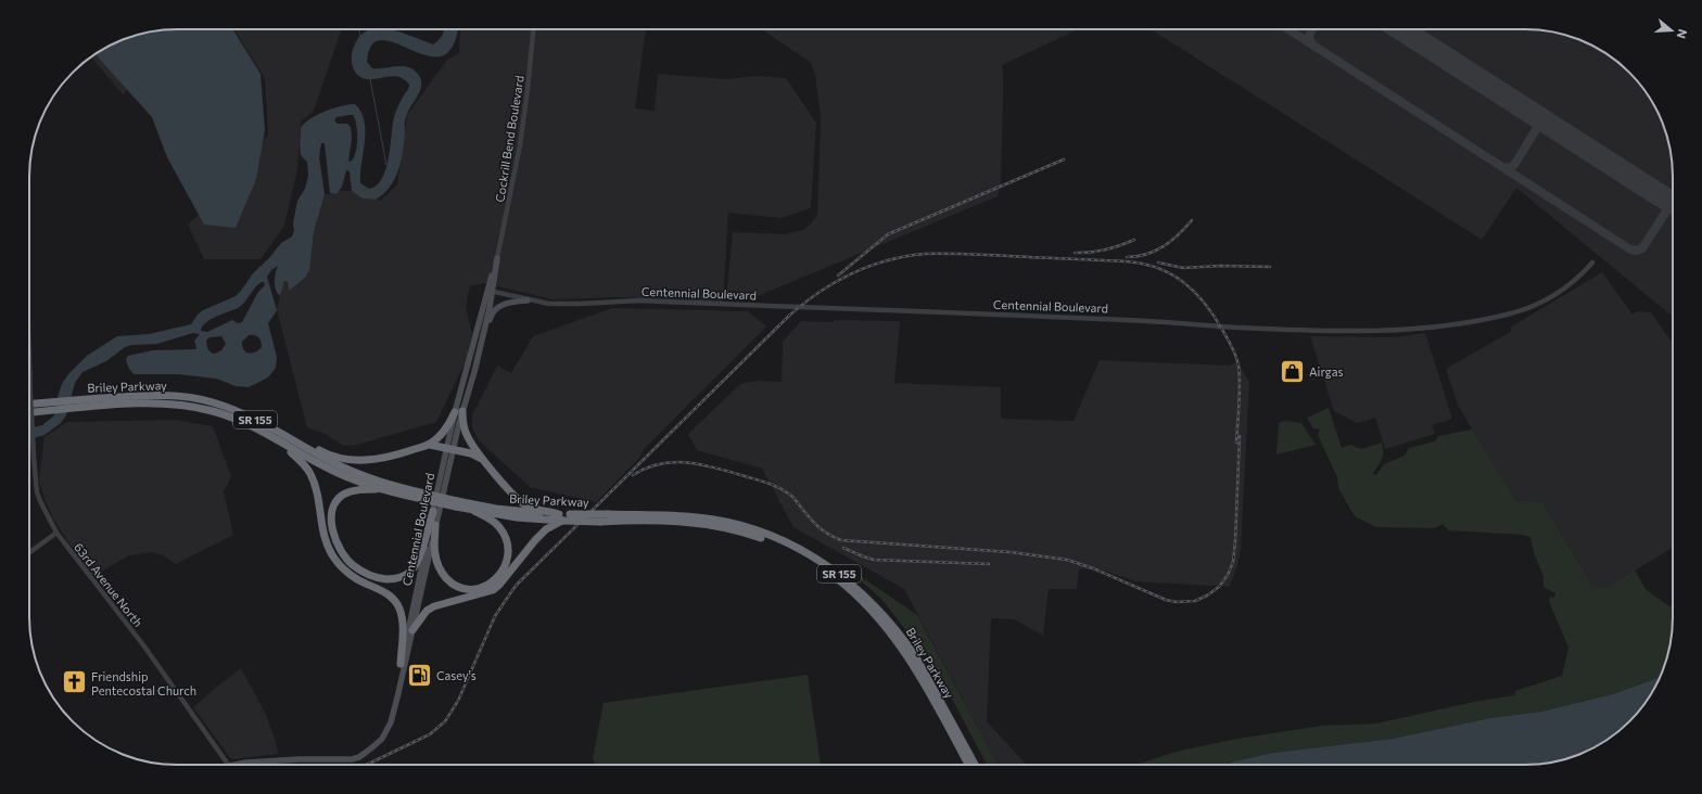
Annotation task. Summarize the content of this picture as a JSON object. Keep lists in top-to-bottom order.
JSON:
{
  "streets": {
    "highway": ["Briley Parkway", "SR 155"],
    "main road": ["Centennial Boulevard"],
    "street": ["Cockrill Bend Boulevard", "63rd Avenue North"]
  },
  "crossings": [
    ["Cockrill Bend Boulevard", "Centennial Boulevard"]
  ],
  "places": {
    "shop": ["Airgas"],
    "fuel station": ["Casey's"],
    "church": ["Friendship Pentecostal Church"]
  },
  "north": "right"
}
